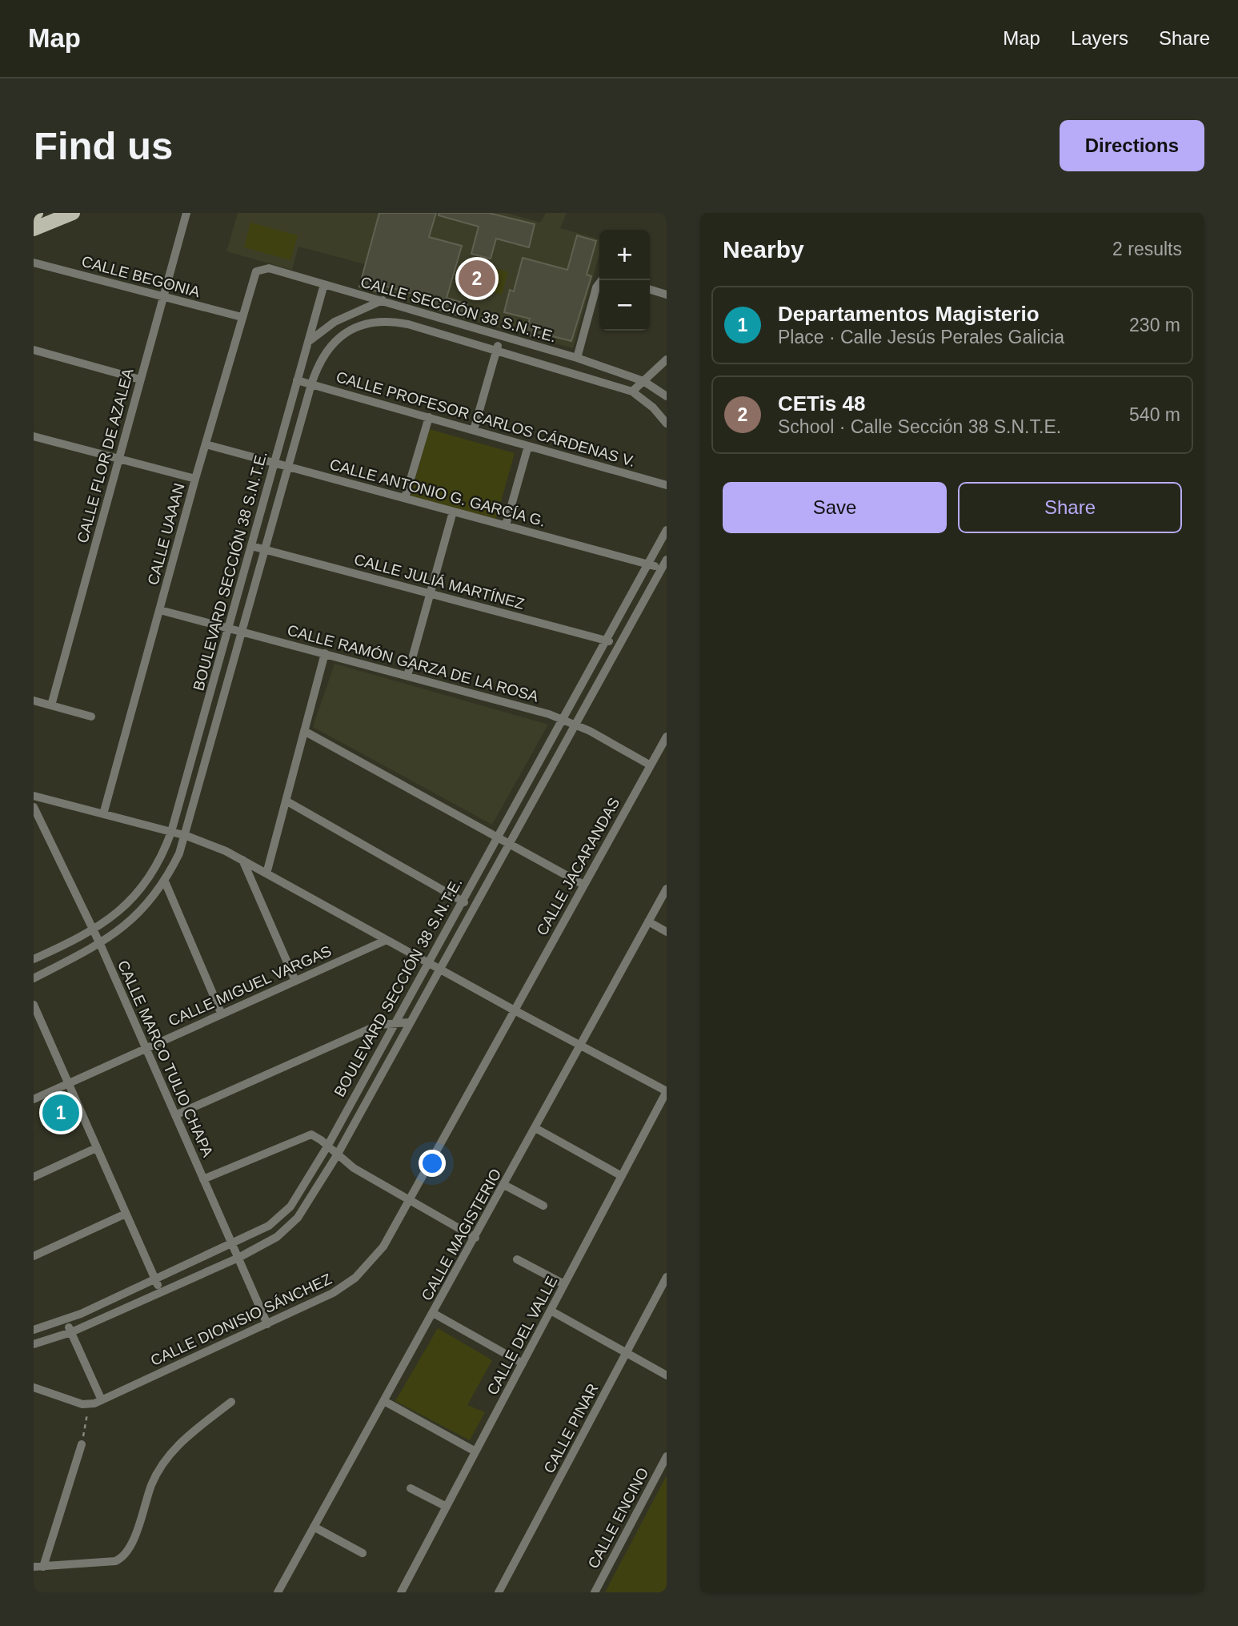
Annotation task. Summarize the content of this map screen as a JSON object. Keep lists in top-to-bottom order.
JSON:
{
  "streets": {
    "street": [
      "CALLE BEGONIA",
      "CALLE SECCIÓN 38 S.N.T.E.",
      "CALLE PROFESOR CARLOS CÁRDENAS V.",
      "CALLE FLOR DE AZALEA",
      "CALLE ANTONIO G. GARCÍA G.",
      "CALLE UAAAN",
      "BOULEVARD SECCIÓN 38 S.N.T.E.",
      "CALLE JULIÁ MARTÍNEZ",
      "CALLE RAMÓN GARZA DE LA ROSA",
      "CALLE JACARANDAS",
      "CALLE MIGUEL VARGAS",
      "CALLE MARCO TULIO CHAPA",
      "CALLE MAGISTERIO",
      "CALLE DIONISIO SÁNCHEZ",
      "CALLE DEL VALLE",
      "CALLE PINAR",
      "CALLE ENCINO"
    ]
  },
  "crossings": [
    ["CALLE BEGONIA", "CALLE FLOR DE AZALEA"],
    ["CALLE BEGONIA", "CALLE UAAAN"],
    ["CALLE SECCIÓN 38 S.N.T.E.", "CALLE UAAAN"],
    ["CALLE SECCIÓN 38 S.N.T.E.", "BOULEVARD SECCIÓN 38 S.N.T.E."],
    ["CALLE PROFESOR CARLOS CÁRDENAS V.", "BOULEVARD SECCIÓN 38 S.N.T.E."],
    ["CALLE ANTONIO G. GARCÍA G.", "CALLE UAAAN"],
    ["CALLE ANTONIO G. GARCÍA G.", "BOULEVARD SECCIÓN 38 S.N.T.E."],
    ["CALLE UAAAN", "CALLE RAMÓN GARZA DE LA ROSA"],
    ["BOULEVARD SECCIÓN 38 S.N.T.E.", "CALLE JULIÁ MARTÍNEZ"],
    ["BOULEVARD SECCIÓN 38 S.N.T.E.", "CALLE RAMÓN GARZA DE LA ROSA"],
    ["BOULEVARD SECCIÓN 38 S.N.T.E.", "CALLE MARCO TULIO CHAPA"],
    ["CALLE RAMÓN GARZA DE LA ROSA", "CALLE JACARANDAS"],
    ["CALLE JACARANDAS", "CALLE DIONISIO SÁNCHEZ"],
    ["CALLE MIGUEL VARGAS", "CALLE MARCO TULIO CHAPA"],
    ["CALLE MARCO TULIO CHAPA", "CALLE DIONISIO SÁNCHEZ"]
  ],
  "page": {
    "header": "Map",
    "nav": ["Map", "Layers", "Share"],
    "buttons": [
      "Directions",
      ["Save", "Share"]
    ],
    "title": "Find us",
    "heading": ["Nearby", "2 results"],
    "map_buttons": ["+", "−"],
    "pins": ["2", "1"],
    "list": [
      {
        "mark": "1",
        "name": "Departamentos Magisterio",
        "note": "Place · Calle Jesús Perales Galicia",
        "value": "230 m"
      },
      {
        "mark": "2",
        "name": "CETis 48",
        "note": "School · Calle Sección 38 S.N.T.E.",
        "value": "540 m"
      }
    ]
  }
}
